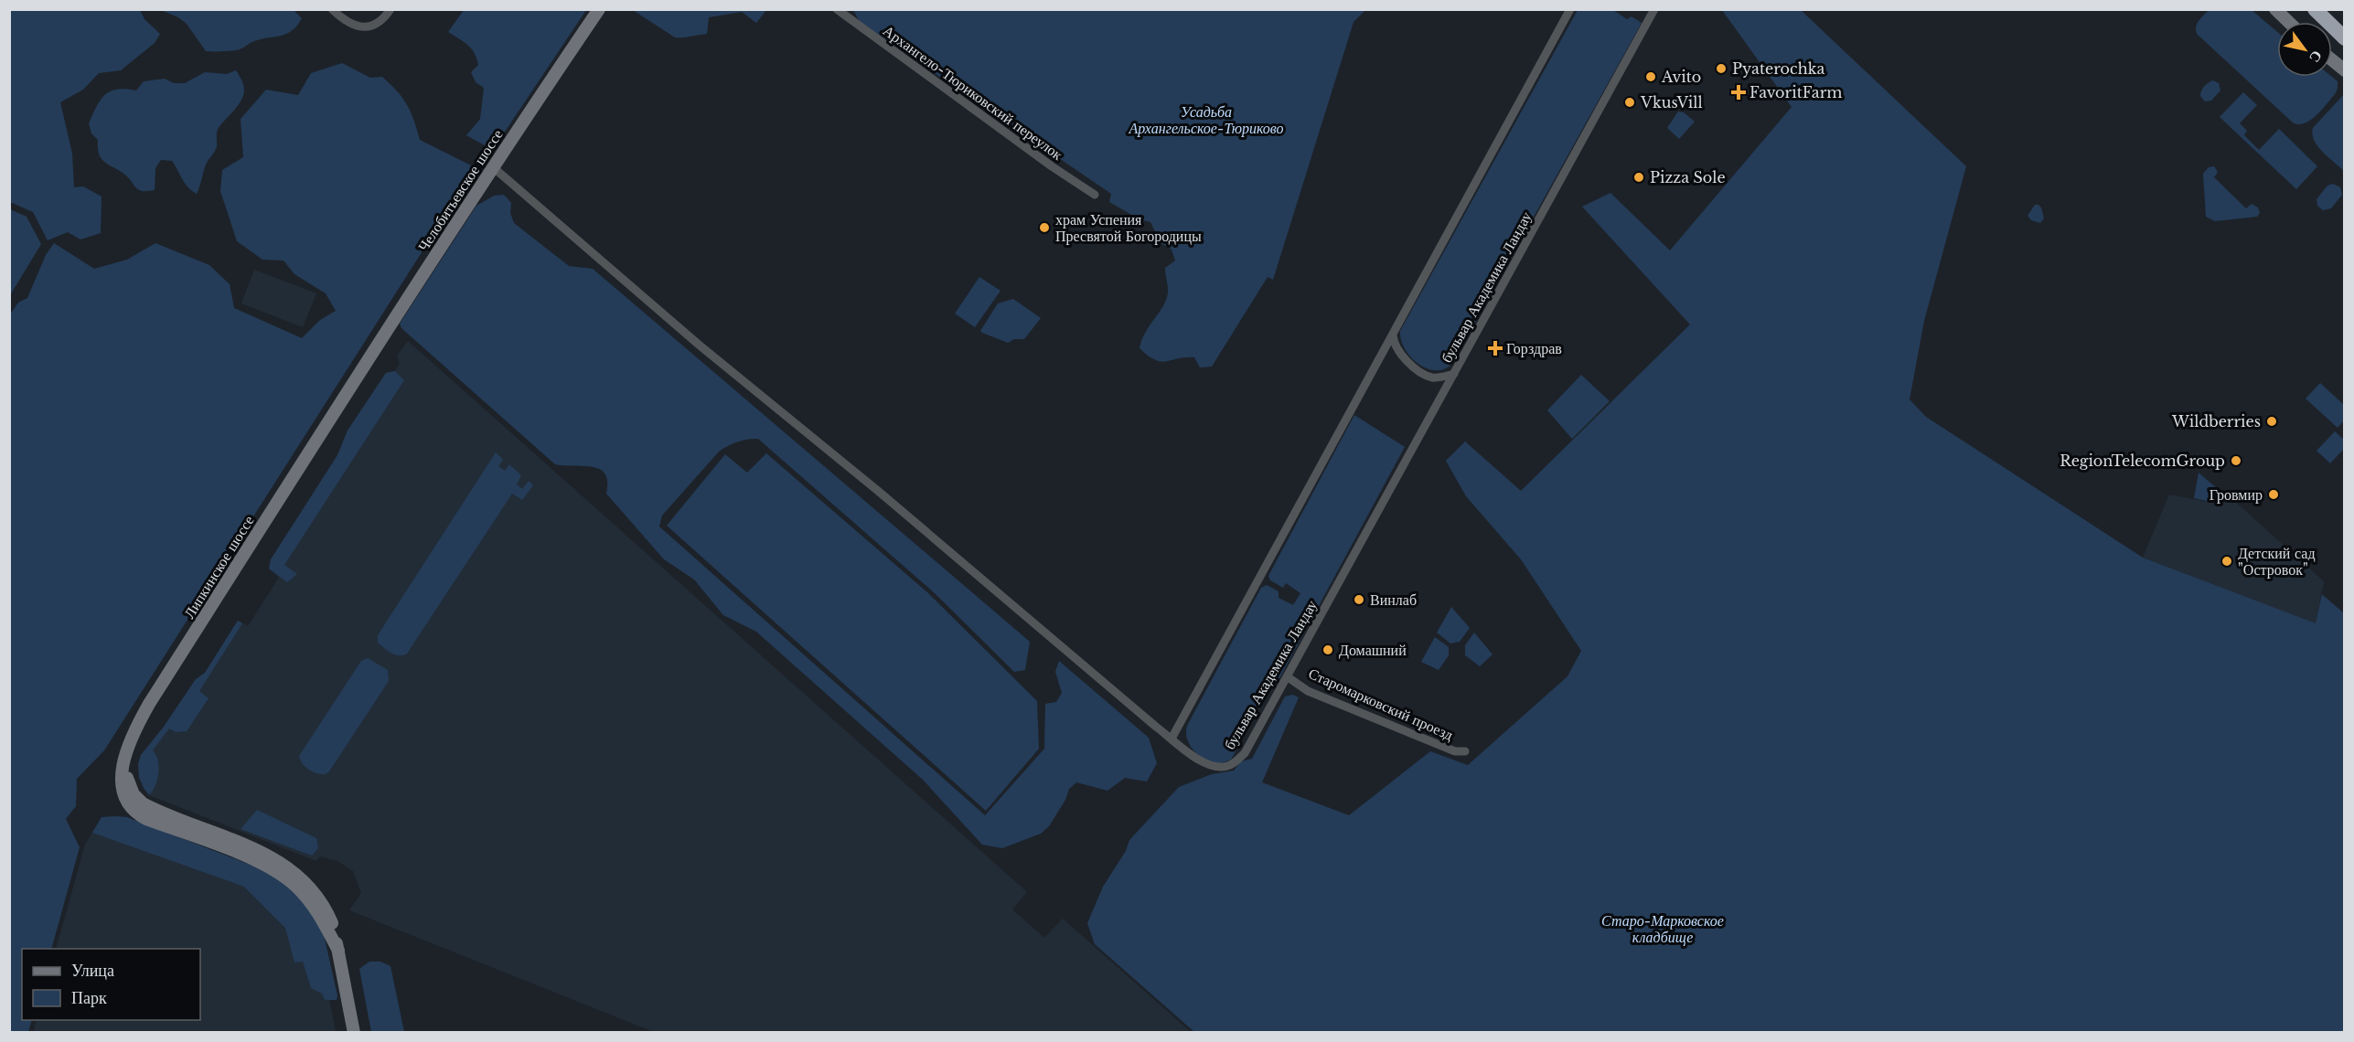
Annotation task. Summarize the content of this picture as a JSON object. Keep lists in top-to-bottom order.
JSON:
{
  "streets": {
    "street": [
      "Архангело-Тюриковский переулок",
      "Челобитьевское шоссе",
      "бульвар Академика Ландау",
      "Липкинское шоссе",
      "Старомарковский проезд"
    ]
  },
  "crossings": [
    ["Челобитьевское шоссе", "бульвар Академика Ландау"],
    ["Челобитьевское шоссе", "Липкинское шоссе"],
    ["бульвар Академика Ландау", "Старомарковский проезд"]
  ],
  "parks": ["Усадьба Архангельское-Тюриково", "Старо-Марковское кладбище"],
  "places": {
    "other": [
      "Pyaterochka",
      "Avito",
      "VkusVill",
      "Pizza Sole",
      "храм Успения Пресвятой Богородицы",
      "Wildberries",
      "RegionTelecomGroup",
      "Гровмир",
      "Детский сад \"Островок\"",
      "Винлаб",
      "Домашний"
    ],
    "health": ["FavoritFarm", "Горздрав"]
  },
  "legend": ["Улица", "Парк"],
  "north": "bottom right"
}
